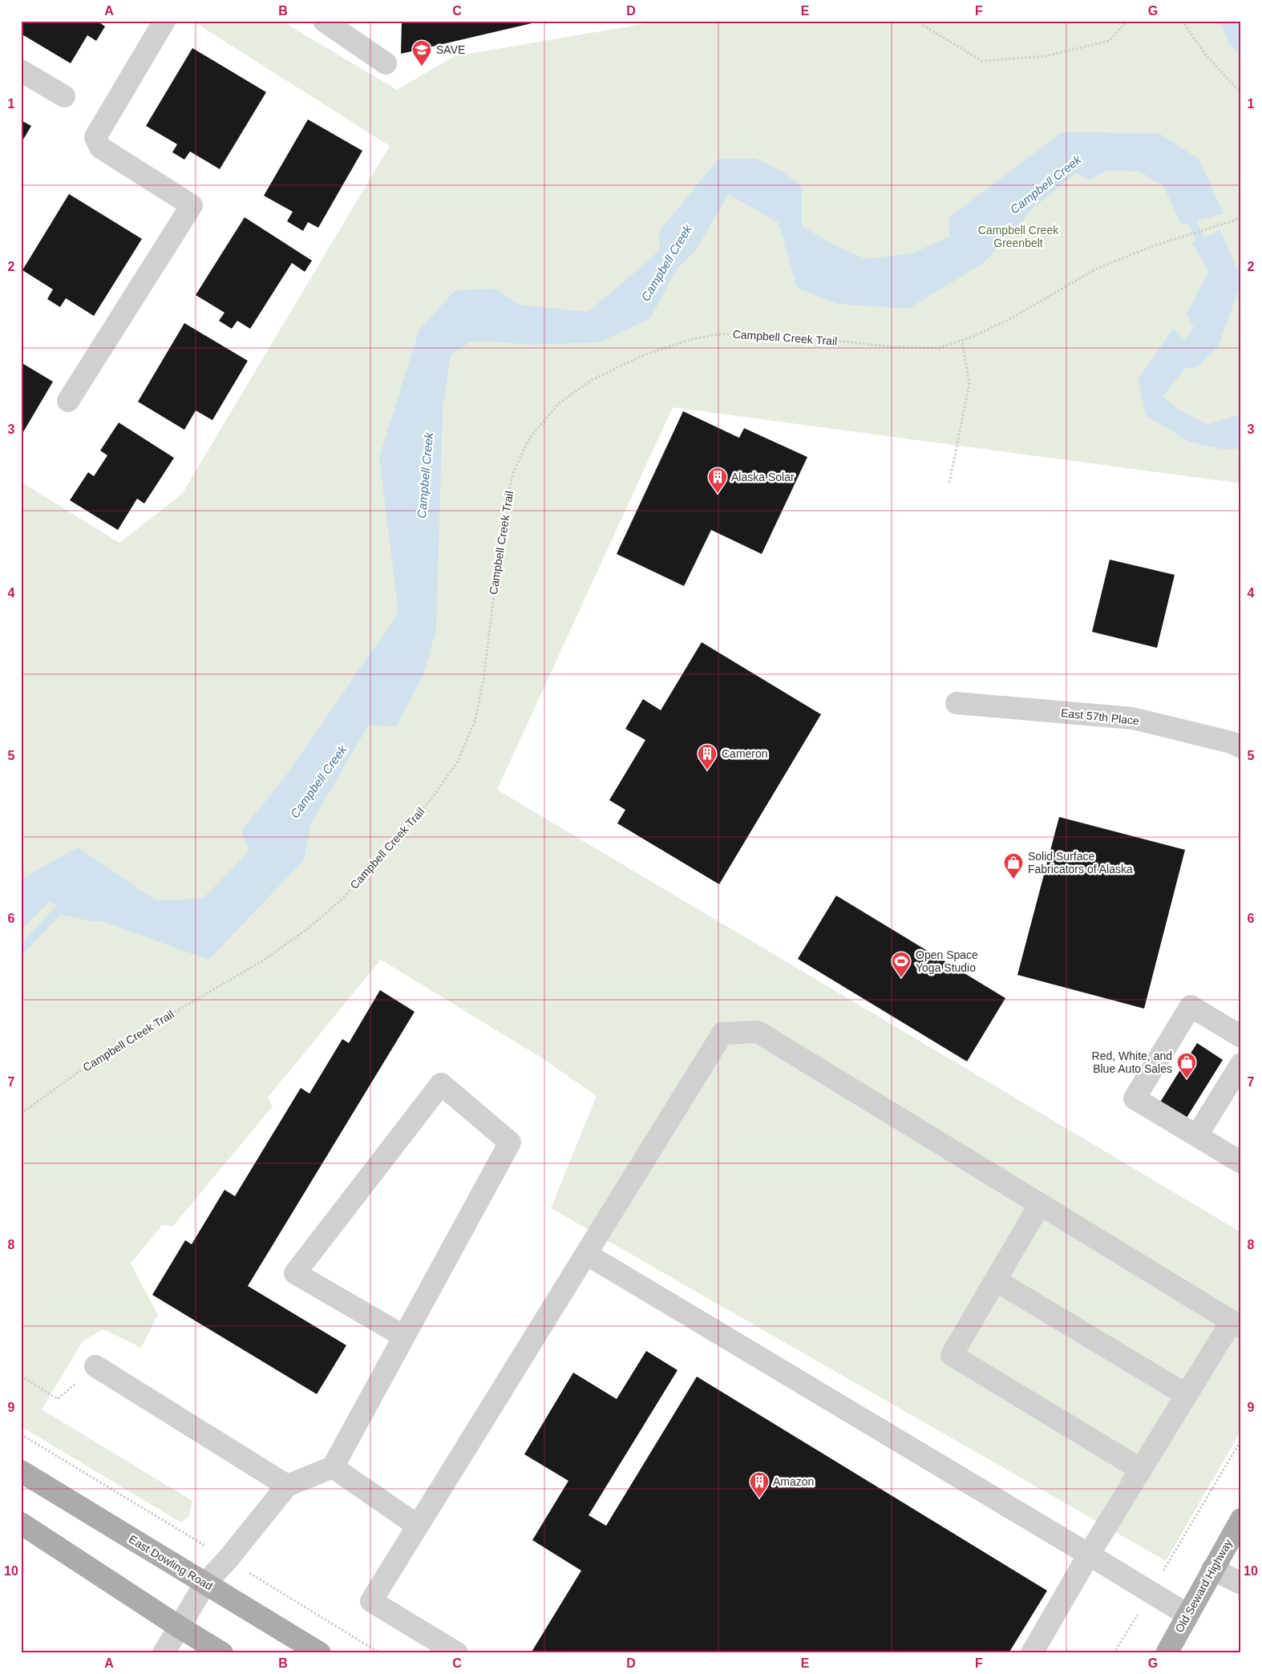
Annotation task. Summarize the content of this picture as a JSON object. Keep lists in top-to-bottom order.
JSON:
{
  "streets": {
    "main road": ["East Dowling Road", "Old Seward Highway"],
    "street": ["East 57th Place"],
    "path": ["Campbell Creek Trail"]
  },
  "water": ["Campbell Creek"],
  "parks": ["Campbell Creek Greenbelt"],
  "places": {
    "school or university": ["SAVE"],
    "building": ["Alaska Solar", "Cameron", "Amazon"],
    "shop": ["Solid Surface Fabricators of Alaska", "Red, White, and Blue Auto Sales"],
    "sports": ["Open Space Yoga Studio"]
  },
  "grid": {
    "columns": [
      "A",
      "B",
      "C",
      "D",
      "E",
      "F",
      "G"
    ],
    "rows": [
      "1",
      "2",
      "3",
      "4",
      "5",
      "6",
      "7",
      "8",
      "9",
      "10"
    ]
  }
}
